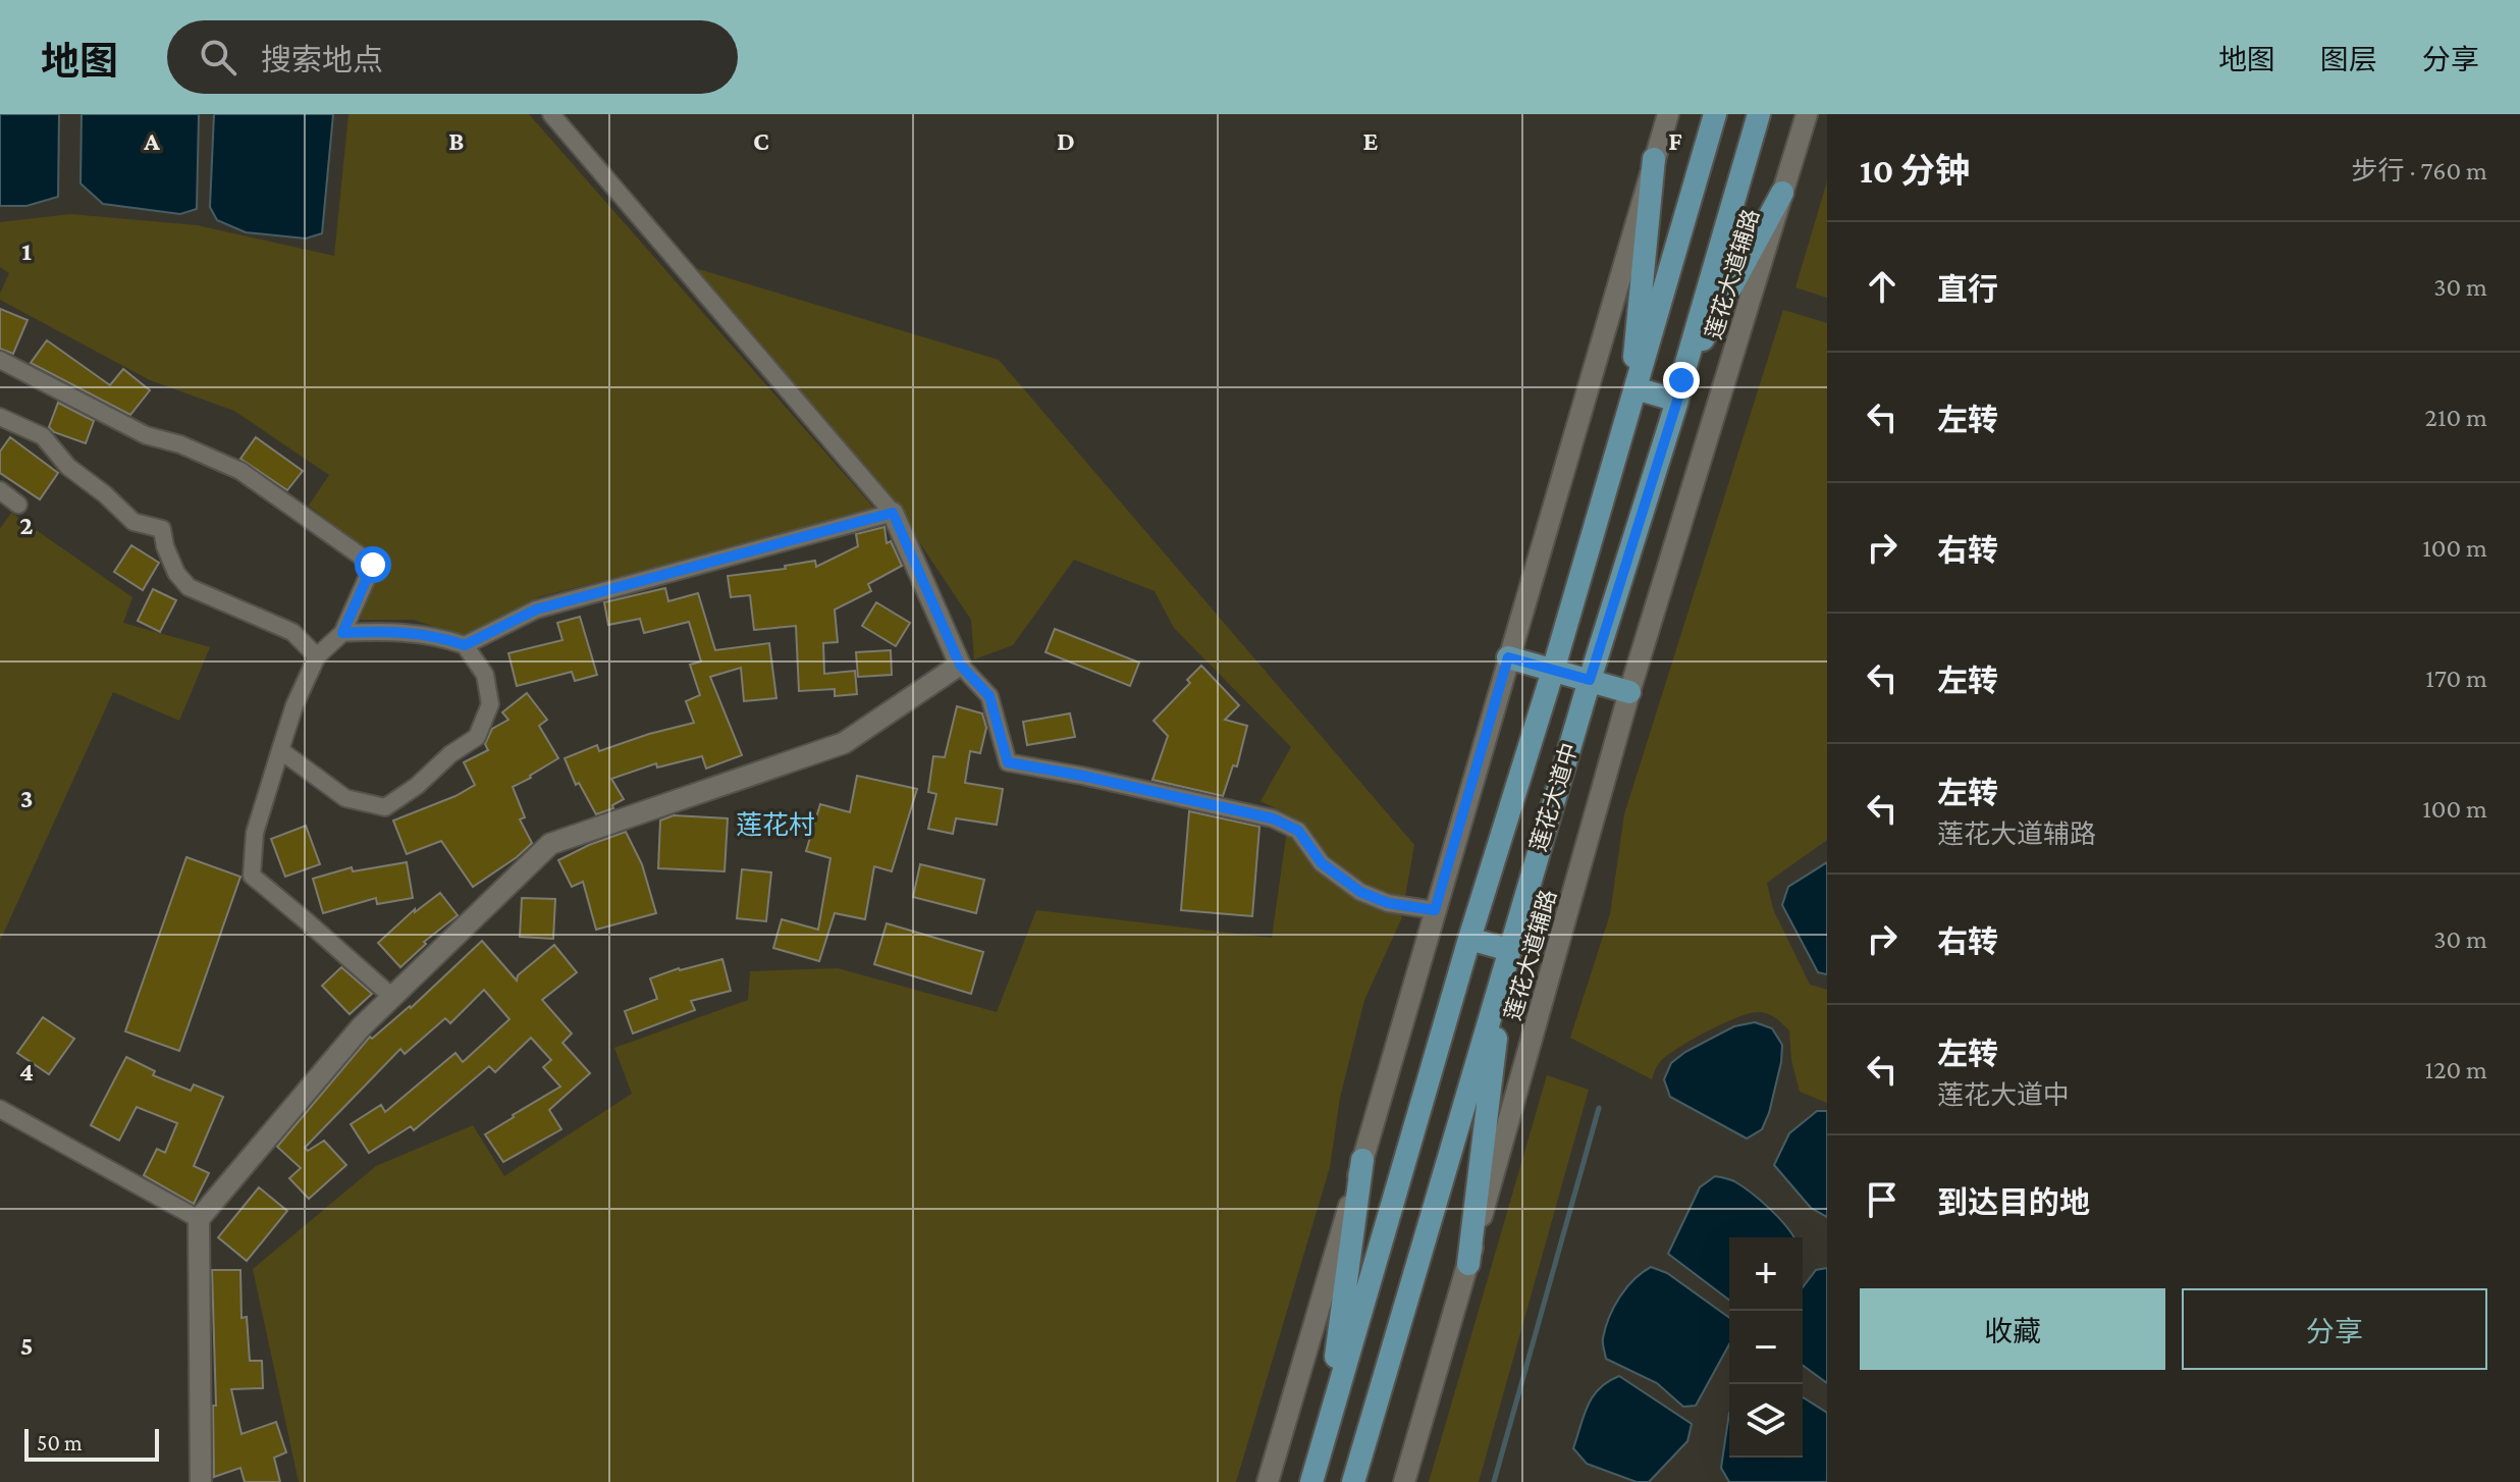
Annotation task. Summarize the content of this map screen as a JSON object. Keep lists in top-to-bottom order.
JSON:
{
  "streets": {
    "main road": ["莲花大道中"],
    "street": ["莲花大道辅路"]
  },
  "districts": ["莲花村"],
  "scale_bar": "50 m",
  "page": {
    "header": "地图",
    "search": "搜索地点",
    "nav": ["地图", "图层", "分享"],
    "heading": ["10 分钟", "步行 · 760 m"],
    "list": [
      ["直行", "30 m"],
      ["左转", "210 m"],
      ["右转", "100 m"],
      ["左转", "170 m"],
      ["左转", "莲花大道辅路", "100 m"],
      ["右转", "30 m"],
      ["左转", "莲花大道中", "120 m"],
      "到达目的地"
    ],
    "map_buttons": ["+", "−"],
    "buttons": ["收藏", "分享"],
    "scale": "50 m"
  },
  "grid": {
    "columns": [
      "A",
      "B",
      "C",
      "D",
      "E",
      "F"
    ],
    "rows": [
      "1",
      "2",
      "3",
      "4",
      "5"
    ]
  }
}
